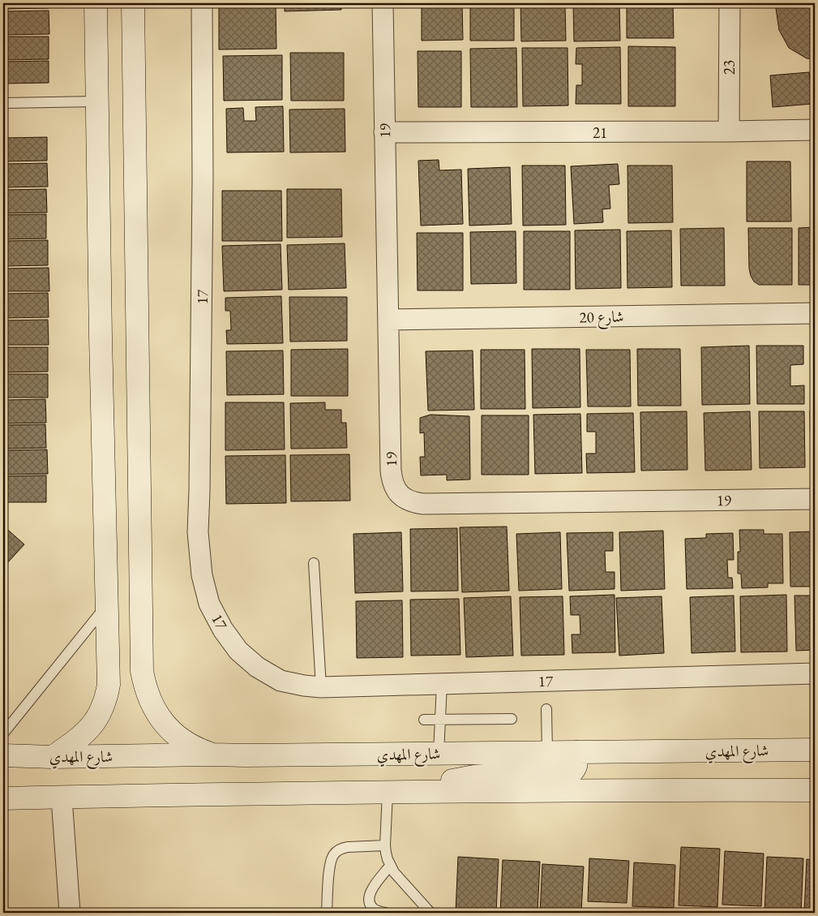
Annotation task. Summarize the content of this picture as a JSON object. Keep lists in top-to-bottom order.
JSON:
{
  "streets": {
    "main road": ["شارع المهدي"],
    "street": [
      "23",
      "19",
      "21",
      "17",
      "شارع 20"
    ]
  },
  "crossings": [
    ["23", "21"],
    ["19", "21"],
    ["19", "شارع 20"]
  ]
}
